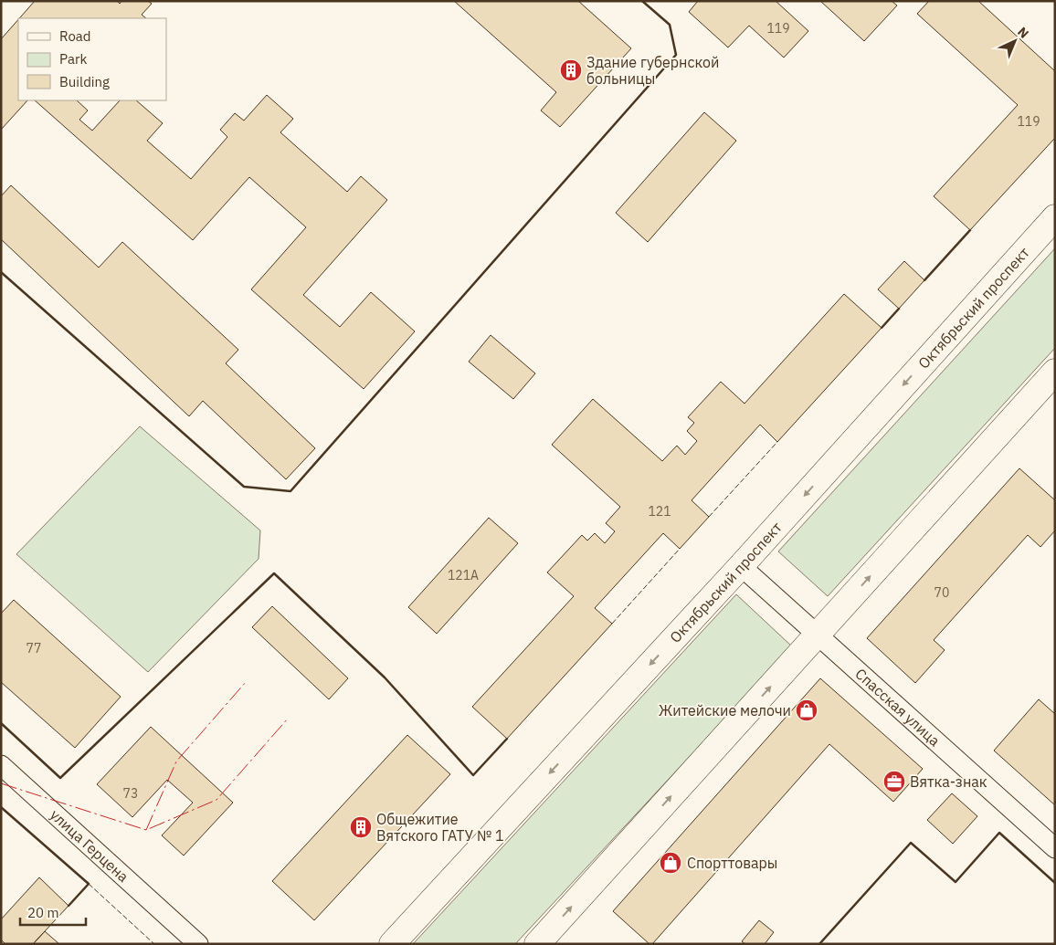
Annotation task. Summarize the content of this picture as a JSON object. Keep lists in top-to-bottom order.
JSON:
{
  "streets": {
    "main road": ["Октябрьский проспект"],
    "street": ["Спасская улица", "улица Герцена"]
  },
  "crossings": [
    ["Октябрьский проспект", "Спасская улица"]
  ],
  "places": {
    "building": ["Здание губернской больницы", "Общежитие Вятского ГАТУ № 1"],
    "shop": ["Житейские мелочи", "Спорттовары"],
    "office": ["Вятка-знак"]
  },
  "house_numbers": [
    "119",
    "119",
    "121",
    "121А",
    "70",
    "77",
    "73"
  ],
  "legend": ["Road", "Park", "Building"],
  "scale_bar": "20 m",
  "north": "top right"
}
